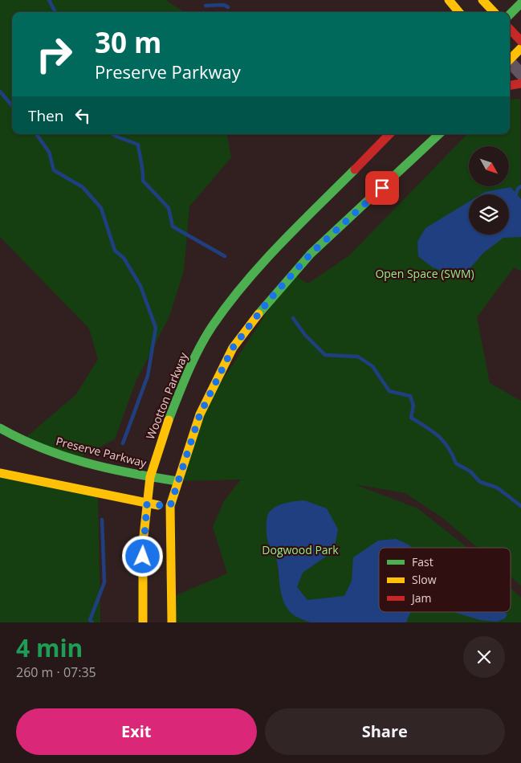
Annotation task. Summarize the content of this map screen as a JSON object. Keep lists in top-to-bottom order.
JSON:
{
  "streets": {
    "main road": ["Wootton Parkway", "Preserve Parkway"]
  },
  "crossings": [
    ["Wootton Parkway", "Preserve Parkway"]
  ],
  "parks": ["Open Space (SWM)", "Dogwood Park"],
  "legend": ["Fast", "Slow", "Jam"],
  "north": "bottom right",
  "page": {
    "turn": ["30 m", "Preserve Parkway"],
    "then": "Then",
    "heading": ["4 min", "260 m · 07:35"],
    "buttons": ["Exit", "Share"]
  }
}
